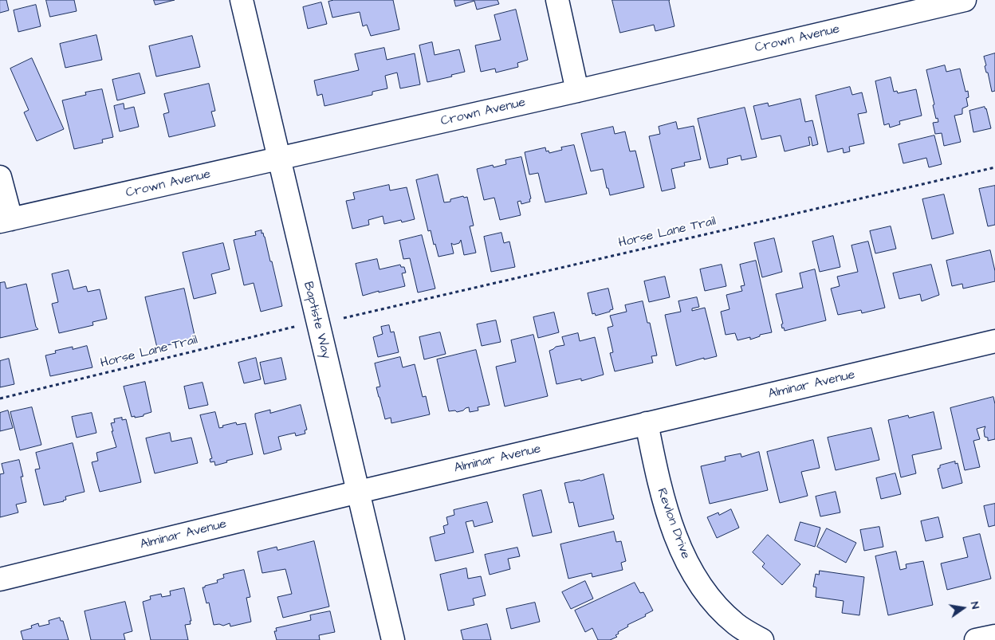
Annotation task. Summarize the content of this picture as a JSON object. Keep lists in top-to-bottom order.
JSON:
{
  "streets": {
    "street": [
      "Crown Avenue",
      "Baptiste Way",
      "Alminar Avenue",
      "Revlon Drive"
    ],
    "path": ["Horse Lane Trail"]
  },
  "crossings": [
    ["Crown Avenue", "Baptiste Way"],
    ["Baptiste Way", "Alminar Avenue"],
    ["Alminar Avenue", "Revlon Drive"]
  ],
  "north": "right"
}
